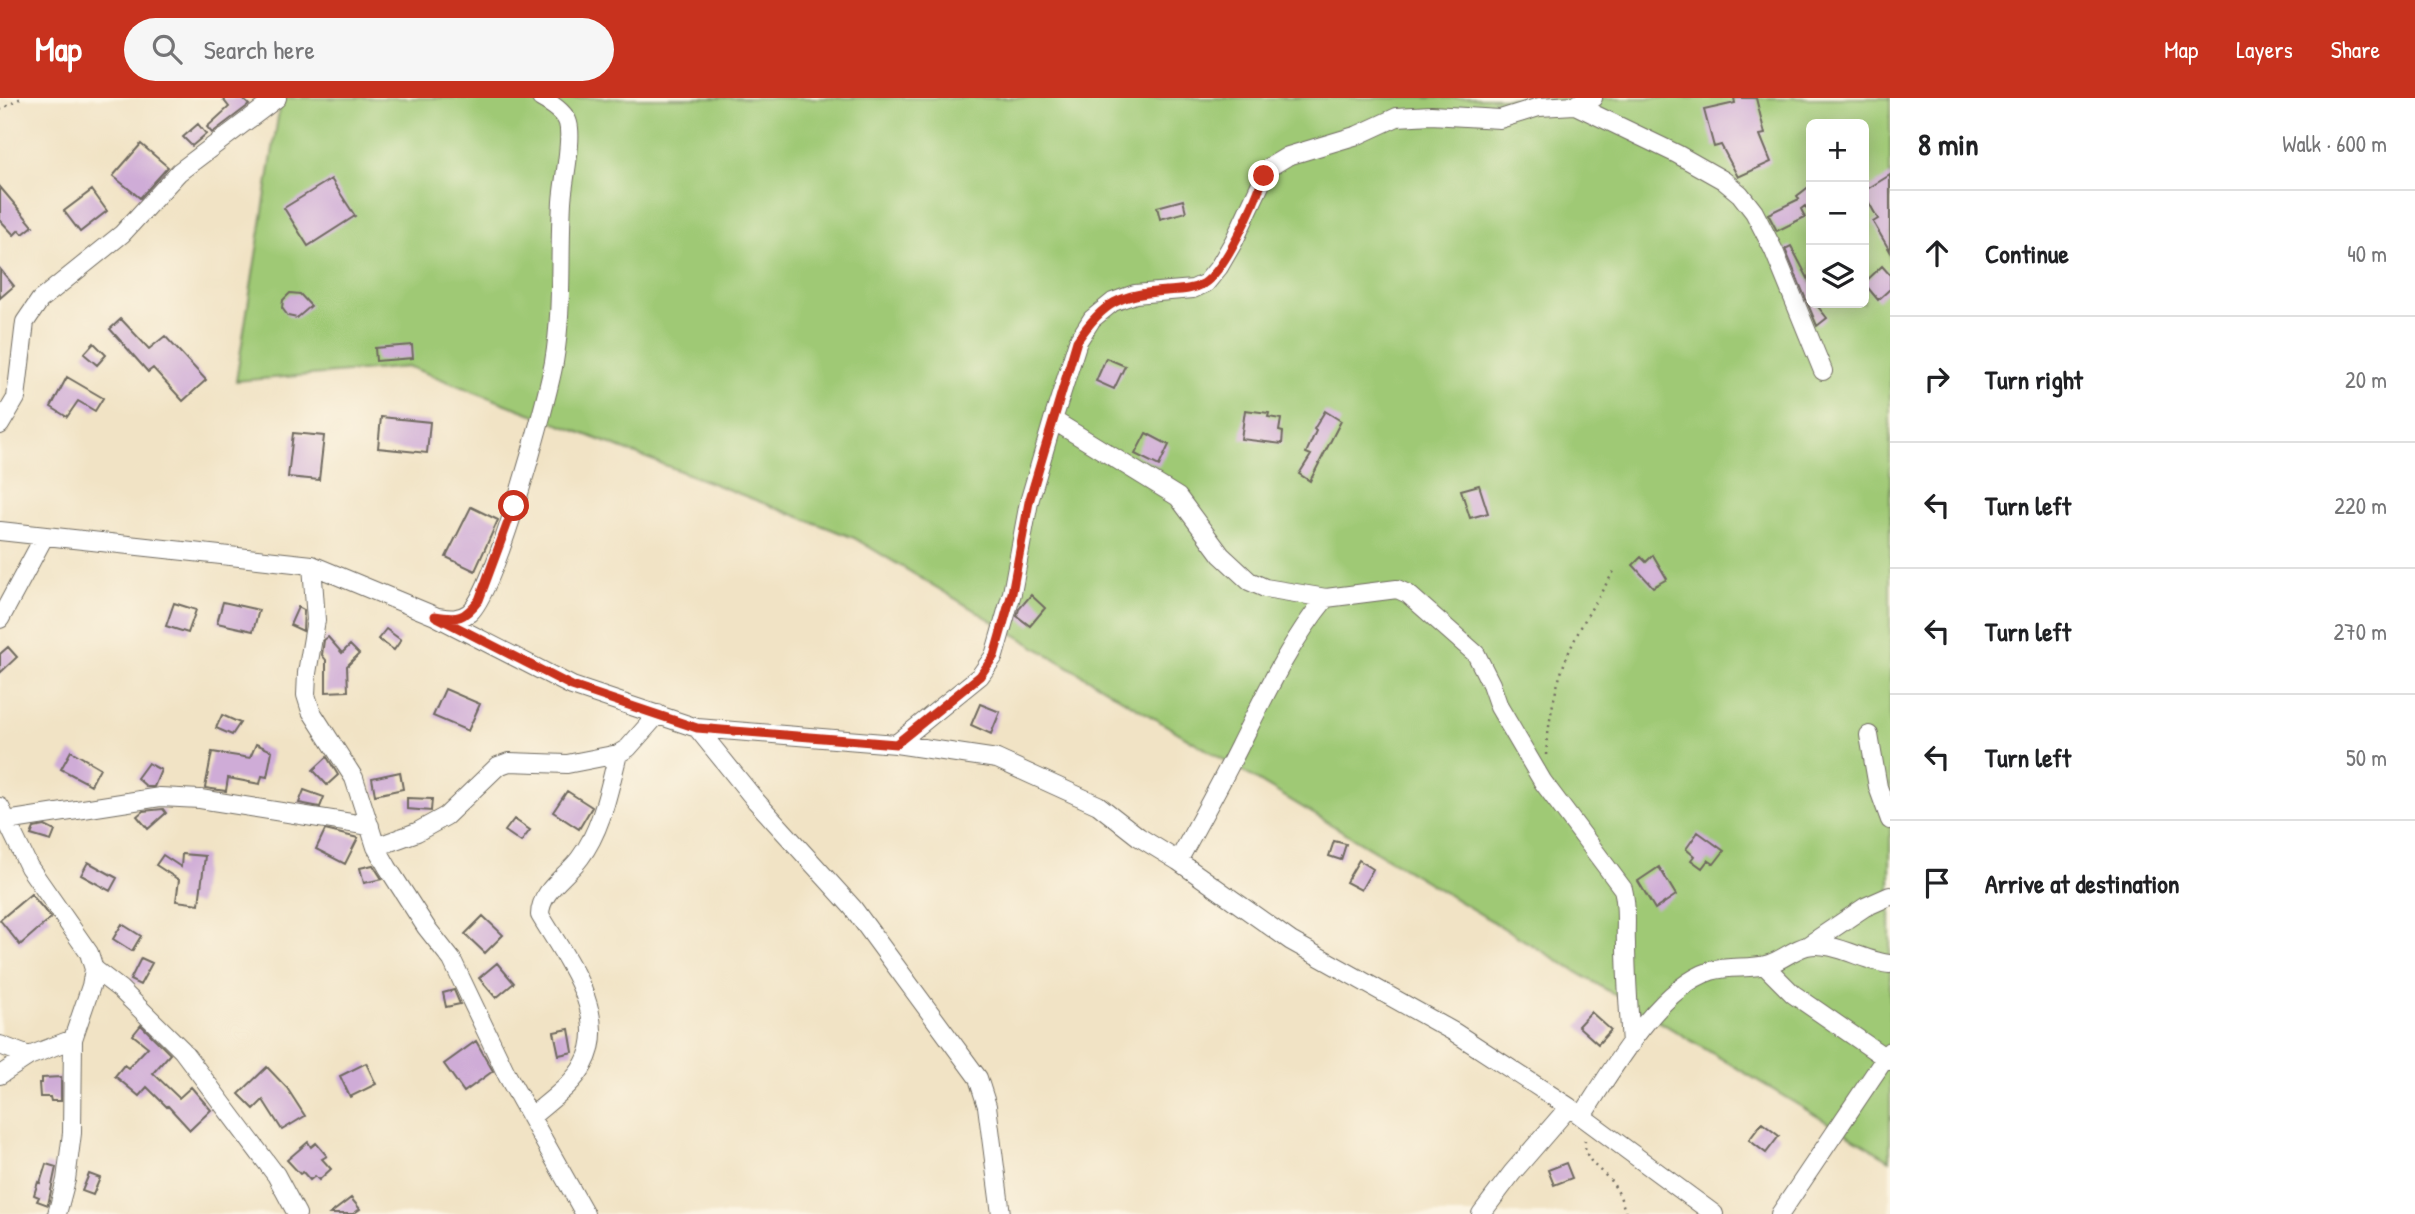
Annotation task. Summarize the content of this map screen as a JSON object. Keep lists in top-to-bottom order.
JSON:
{
  "page": {
    "header": "Map",
    "search": "Search here",
    "nav": ["Map", "Layers", "Share"],
    "heading": ["8 min", "Walk · 600 m"],
    "map_buttons": ["+", "−"],
    "list": [
      ["Continue", "40 m"],
      ["Turn right", "20 m"],
      ["Turn left", "220 m"],
      ["Turn left", "270 m"],
      ["Turn left", "50 m"],
      "Arrive at destination"
    ]
  }
}
